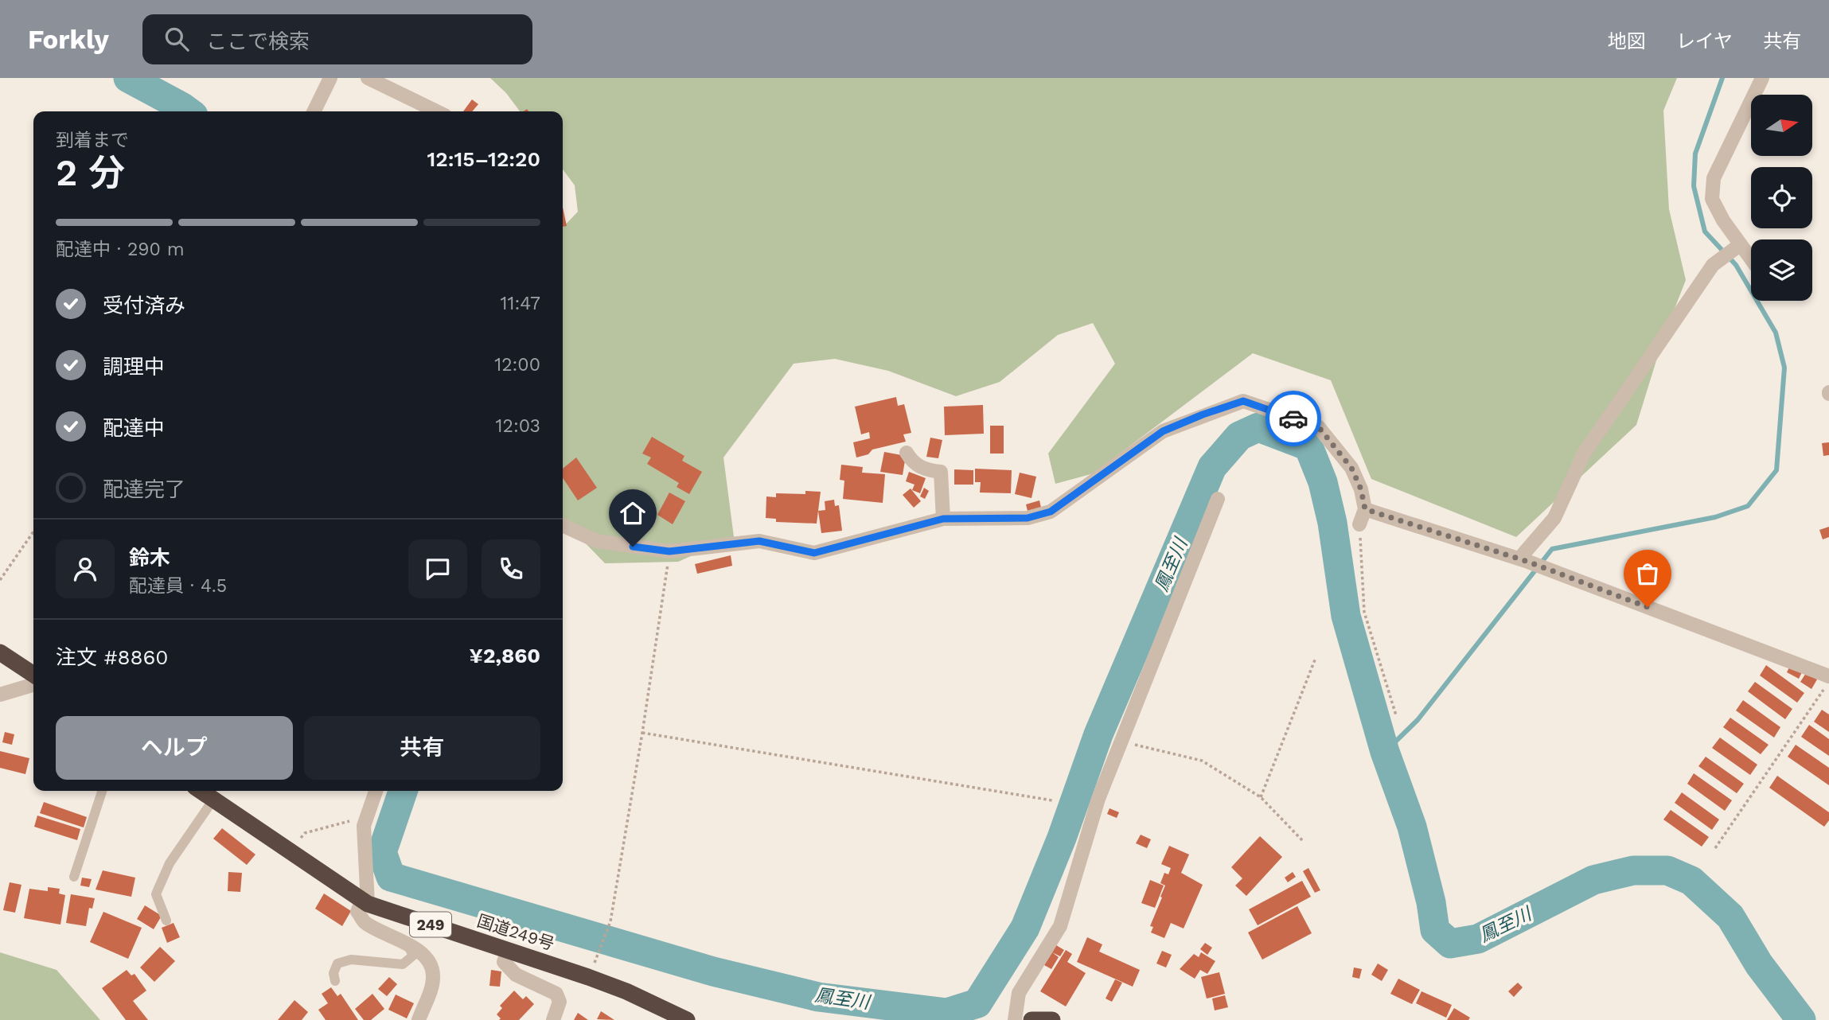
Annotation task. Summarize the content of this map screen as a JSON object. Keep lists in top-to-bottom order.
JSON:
{
  "streets": {
    "highway": ["249", "国道249号"]
  },
  "water": ["鳳至川"],
  "north": "right",
  "page": {
    "header": "Forkly",
    "search": "ここで検索",
    "nav": ["地図", "レイヤ", "共有"],
    "heading": ["2 分", "到着まで", "12:15–12:20"],
    "panel": [
      "鈴木",
      "配達員 · 4.5",
      "注文 #8860",
      "¥2,860"
    ],
    "bar": "配達中 · 290 m",
    "list": [
      ["受付済み", "11:47"],
      ["調理中", "12:00"],
      ["配達中", "12:03"],
      "配達完了"
    ],
    "buttons": ["ヘルプ", "共有"]
  }
}
